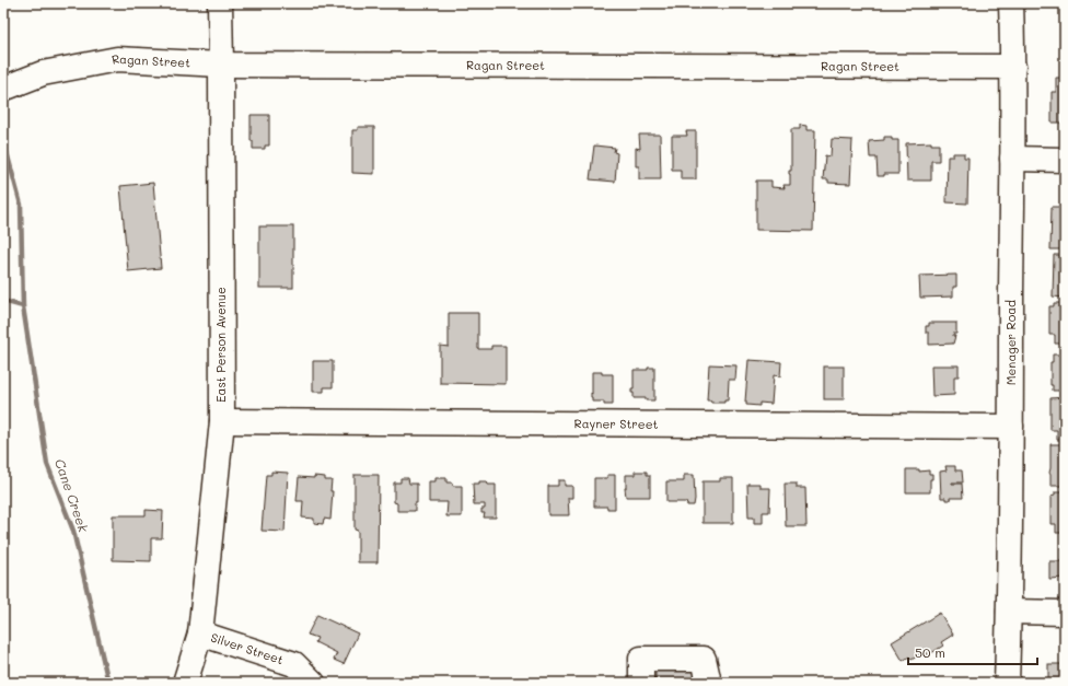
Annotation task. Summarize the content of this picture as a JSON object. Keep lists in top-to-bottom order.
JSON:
{
  "streets": {
    "street": [
      "Ragan Street",
      "Menager Road",
      "East Person Avenue",
      "Rayner Street",
      "Silver Street"
    ]
  },
  "crossings": [
    ["Ragan Street", "Menager Road"],
    ["Ragan Street", "East Person Avenue"],
    ["Menager Road", "Rayner Street"],
    ["East Person Avenue", "Rayner Street"],
    ["East Person Avenue", "Silver Street"]
  ],
  "water": ["Cane Creek"],
  "scale_bar": "50 m"
}
